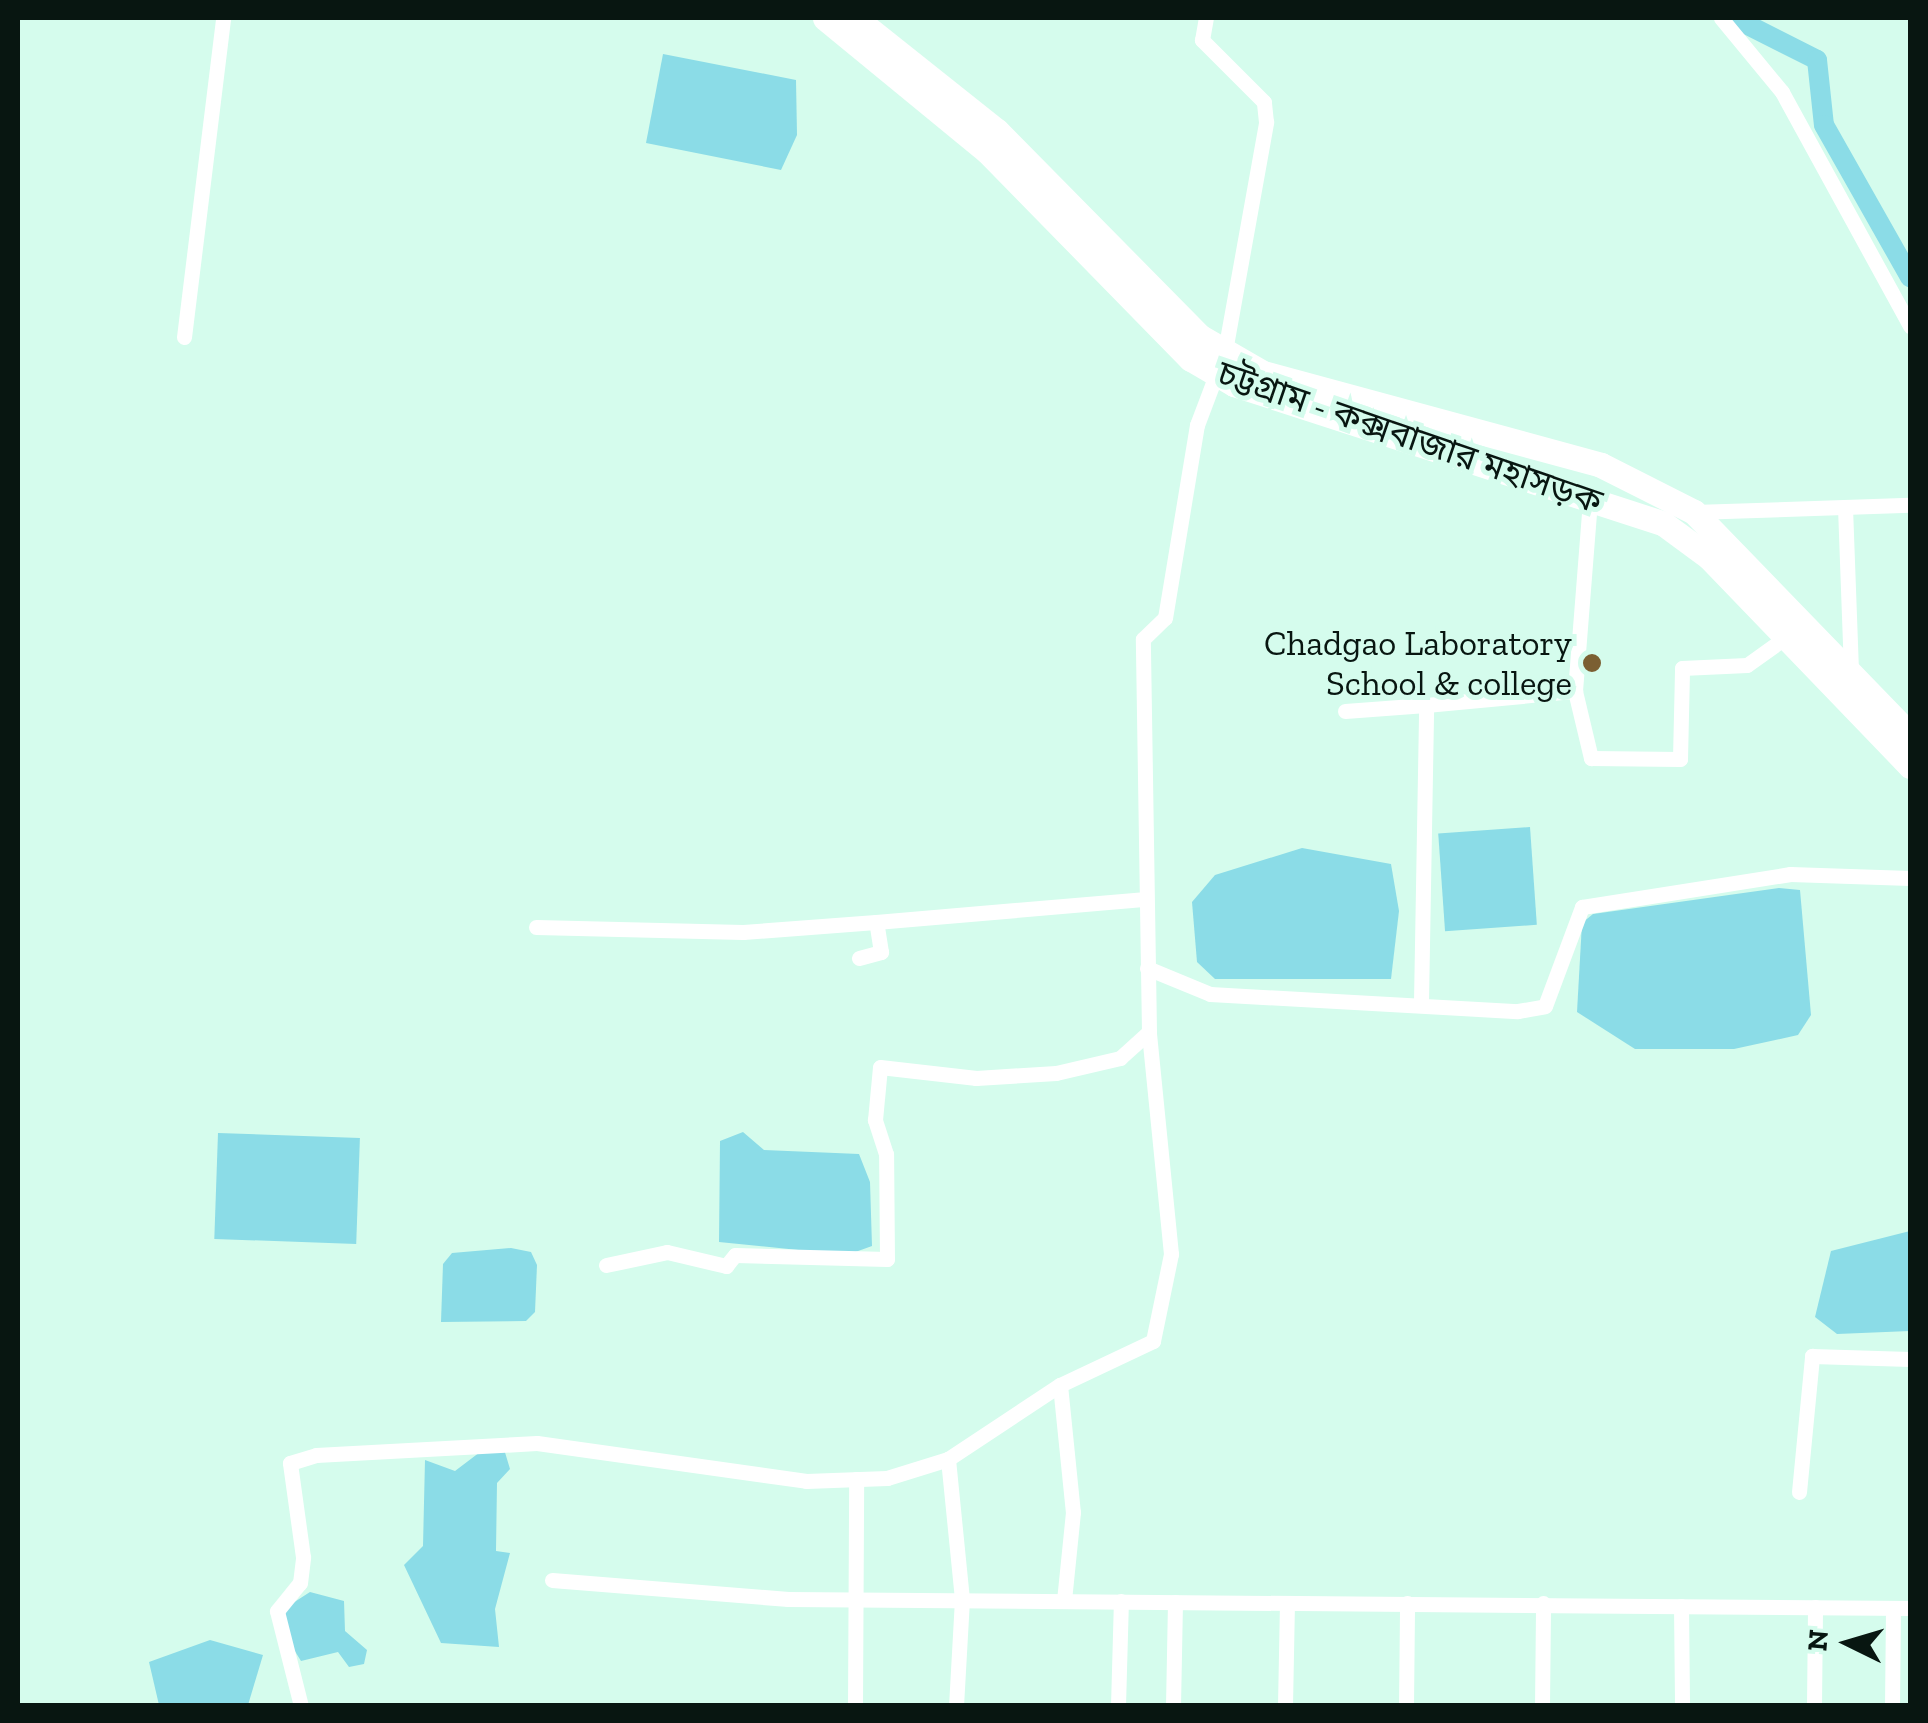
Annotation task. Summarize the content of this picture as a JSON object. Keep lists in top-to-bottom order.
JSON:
{
  "streets": {
    "highway": ["চট্টগ্রাম - কক্সবাজার মহাসড়ক"]
  },
  "places": ["Chadgao Laboratory School & college"],
  "north": "left"
}
